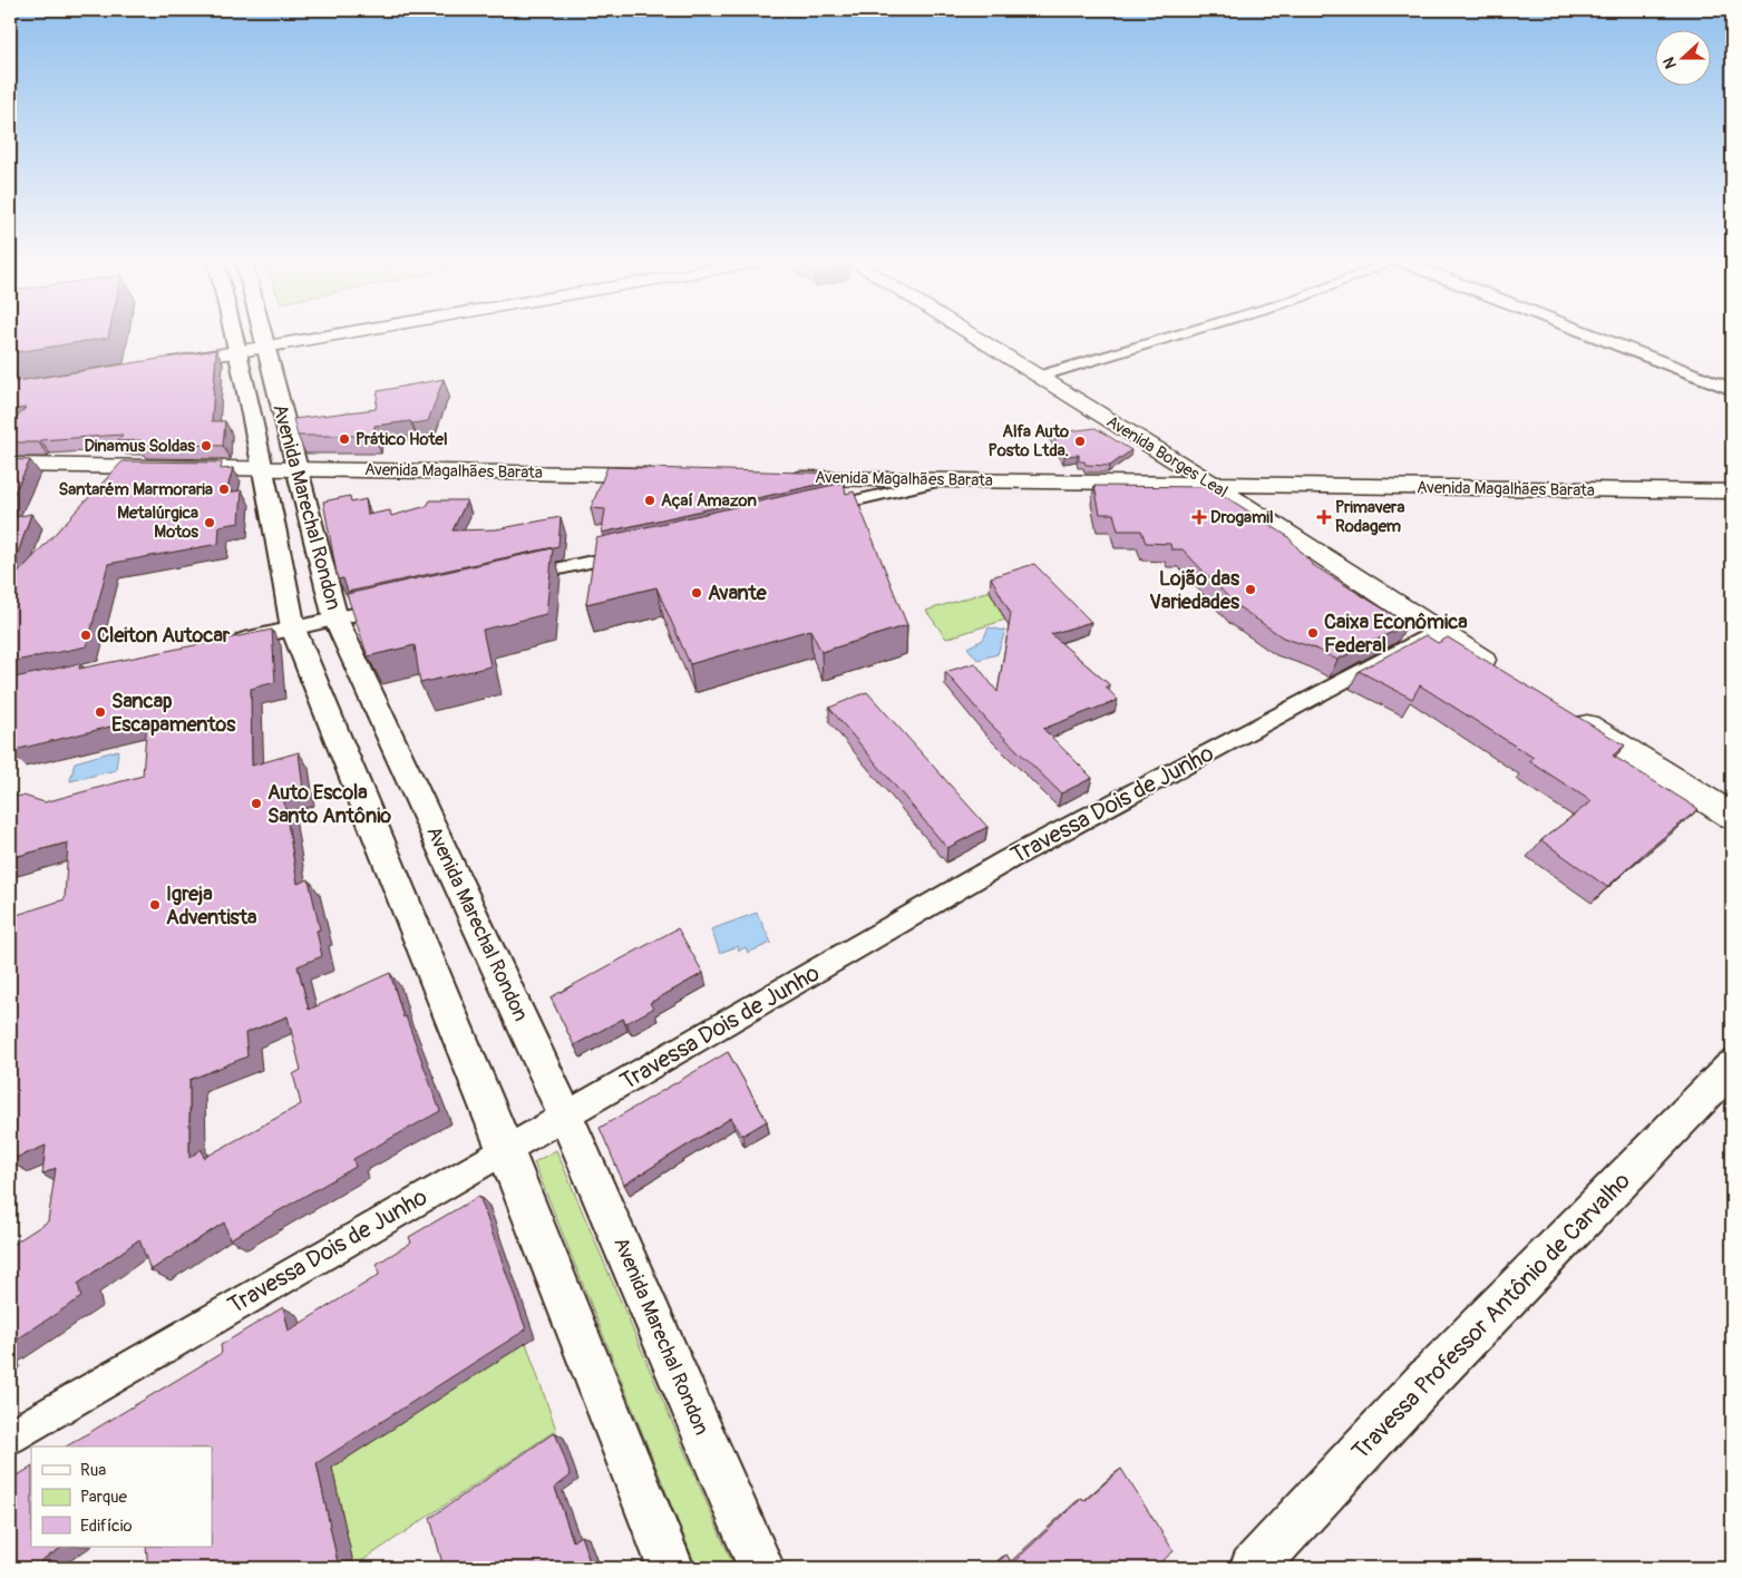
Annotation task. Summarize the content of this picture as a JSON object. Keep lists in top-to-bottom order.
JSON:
{
  "streets": {
    "main road": ["Avenida Borges Leal", "Avenida Magalhães Barata"],
    "street": ["Avenida Marechal Rondon", "Travessa Dois de Junho", "Travessa Professor Antônio de Carvalho"]
  },
  "crossings": [
    ["Avenida Borges Leal", "Avenida Magalhães Barata"],
    ["Avenida Borges Leal", "Travessa Dois de Junho"],
    ["Avenida Magalhães Barata", "Avenida Marechal Rondon"],
    ["Avenida Marechal Rondon", "Travessa Dois de Junho"]
  ],
  "places": {
    "other": [
      "Prático Hotel",
      "Alfa Auto Posto Ltda.",
      "Dinamus Soldas",
      "Santarém Marmoraria",
      "Açaí Amazon",
      "Metalúrgica Motos",
      "Lojão das Variedades",
      "Avante",
      "Caixa Econômica Federal",
      "Cleiton Autocar",
      "Sancap Escapamentos",
      "Auto Escola Santo Antônio",
      "Igreja Adventista"
    ],
    "health": ["Drogamil", "Primavera Rodagem"]
  },
  "legend": ["Rua", "Parque", "Edifício"],
  "north": "left"
}
